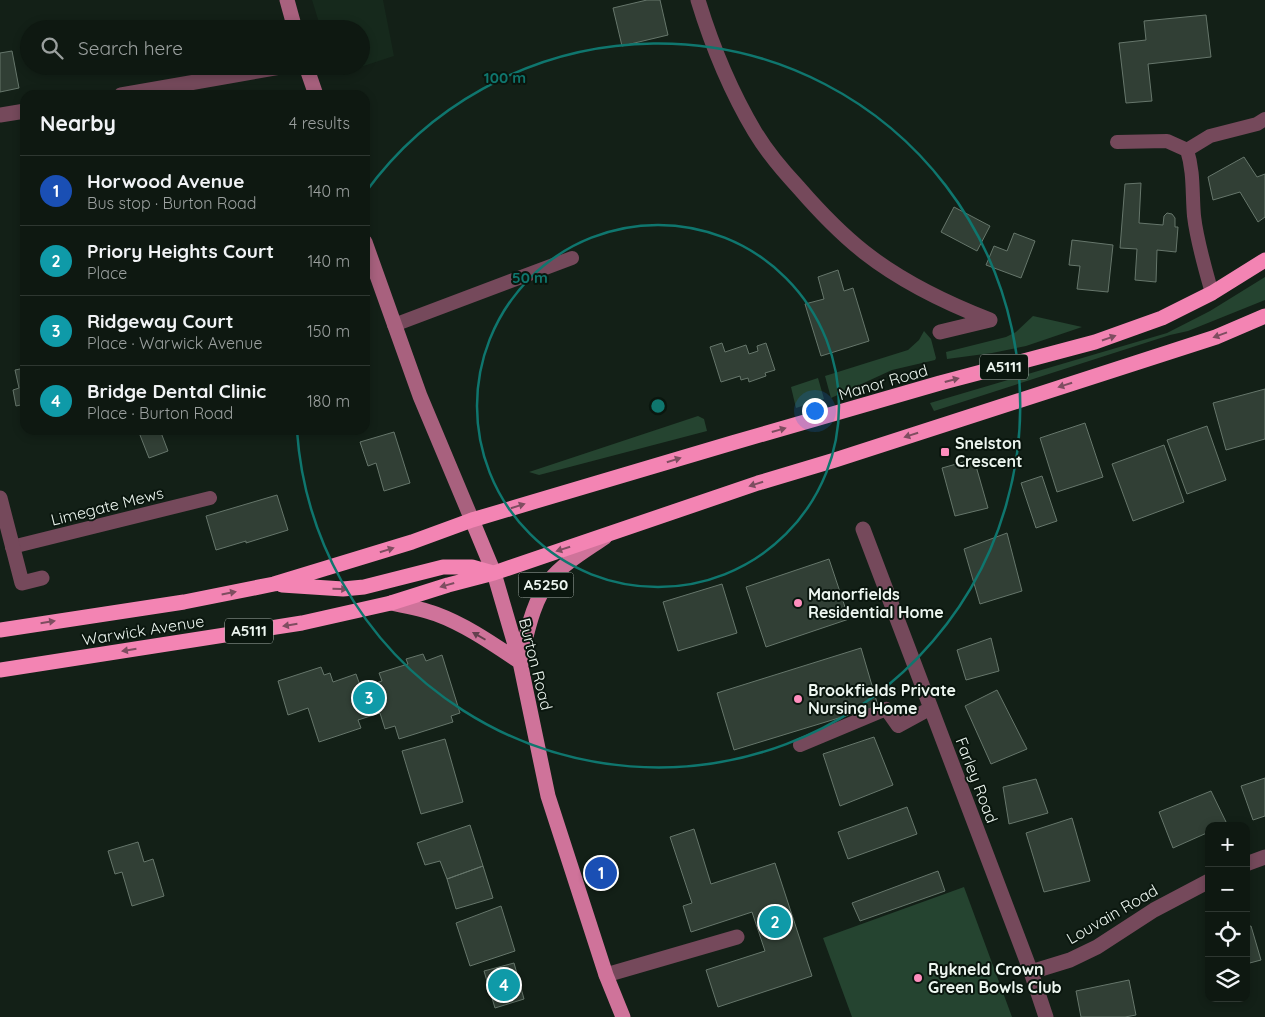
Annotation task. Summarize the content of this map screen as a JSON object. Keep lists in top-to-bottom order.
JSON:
{
  "streets": {
    "highway": ["A5111", "Manor Road", "Warwick Avenue"],
    "main road": ["A5250", "Burton Road"],
    "street": ["Farley Road", "Louvain Road"],
    "lane": ["Limegate Mews"]
  },
  "crossings": [
    ["A5111", "A5250"],
    ["A5111", "Warwick Avenue"],
    ["A5111", "Burton Road"],
    ["Manor Road", "Warwick Avenue"],
    ["Manor Road", "Burton Road"],
    ["A5250", "Burton Road"],
    ["Warwick Avenue", "Burton Road"],
    ["Farley Road", "Louvain Road"]
  ],
  "places": {
    "transit": ["Snelston Crescent"],
    "other": ["Manorfields Residential Home", "Brookfields Private Nursing Home", "Rykneld Crown Green Bowls Club"]
  },
  "page": {
    "search": "Search here",
    "heading": ["Nearby", "4 results"],
    "list": [
      {
        "mark": "1",
        "name": "Horwood Avenue",
        "note": "Bus stop · Burton Road",
        "value": "140 m"
      },
      {
        "mark": "2",
        "name": "Priory Heights Court",
        "note": "Place",
        "value": "140 m"
      },
      {
        "mark": "3",
        "name": "Ridgeway Court",
        "note": "Place · Warwick Avenue",
        "value": "150 m"
      },
      {
        "mark": "4",
        "name": "Bridge Dental Clinic",
        "note": "Place · Burton Road",
        "value": "180 m"
      }
    ],
    "pins": [
      "3",
      "1",
      "2",
      "4"
    ],
    "map_buttons": ["+", "−"]
  },
  "rings": ["100 m", "50 m"]
}
